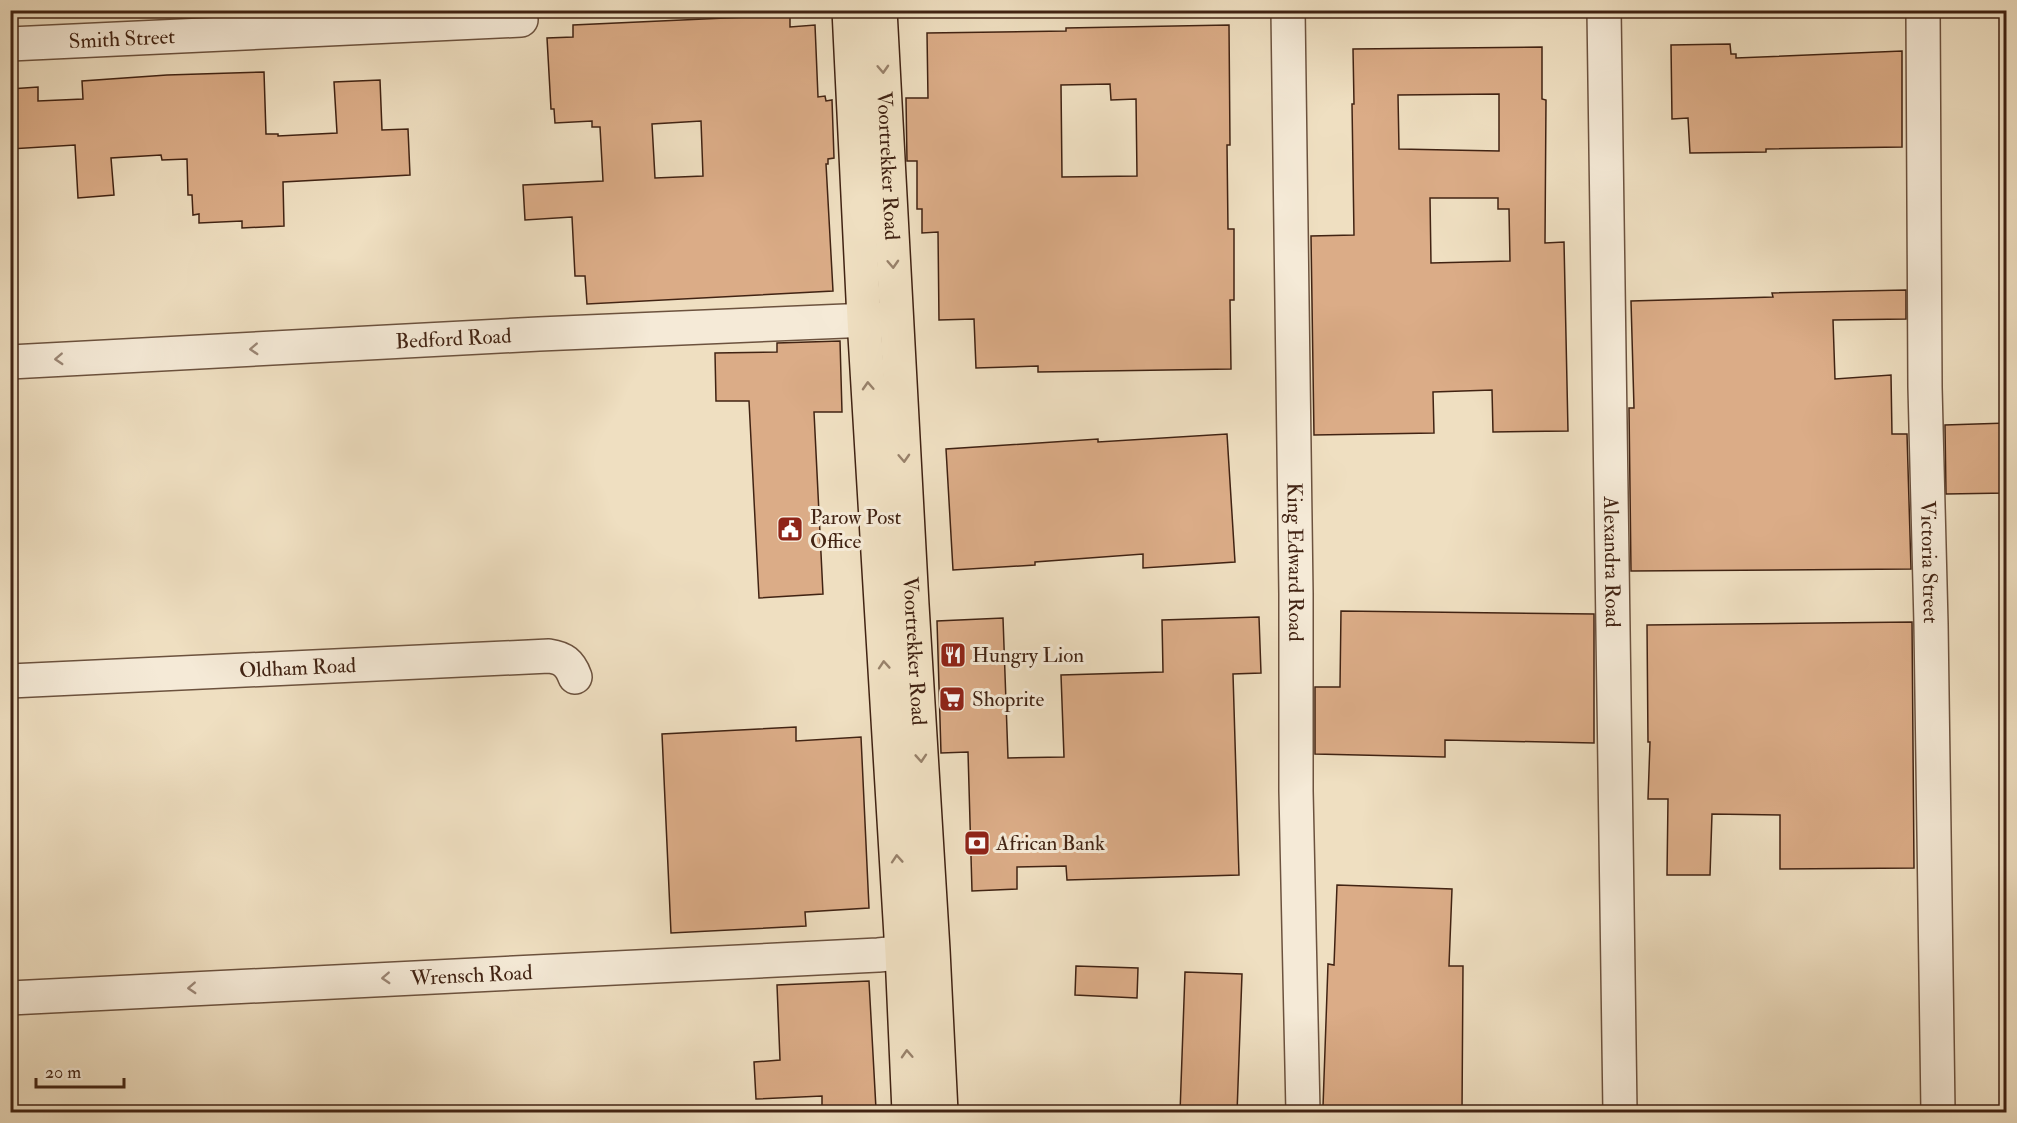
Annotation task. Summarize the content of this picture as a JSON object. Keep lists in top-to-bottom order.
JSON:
{
  "streets": {
    "main road": ["Voortrekker Road"],
    "street": [
      "Smith Street",
      "Bedford Road",
      "King Edward Road",
      "Alexandra Road",
      "Victoria Street",
      "Oldham Road",
      "Wrensch Road"
    ]
  },
  "crossings": [
    ["Voortrekker Road", "Bedford Road"],
    ["Voortrekker Road", "Wrensch Road"]
  ],
  "one_way": ["Bedford Road", "Wrensch Road"],
  "places": {
    "public building": ["Parow Post Office"],
    "restaurant": ["Hungry Lion"],
    "supermarket": ["Shoprite"],
    "bank": ["African Bank"]
  },
  "scale_bar": "20 m"
}
